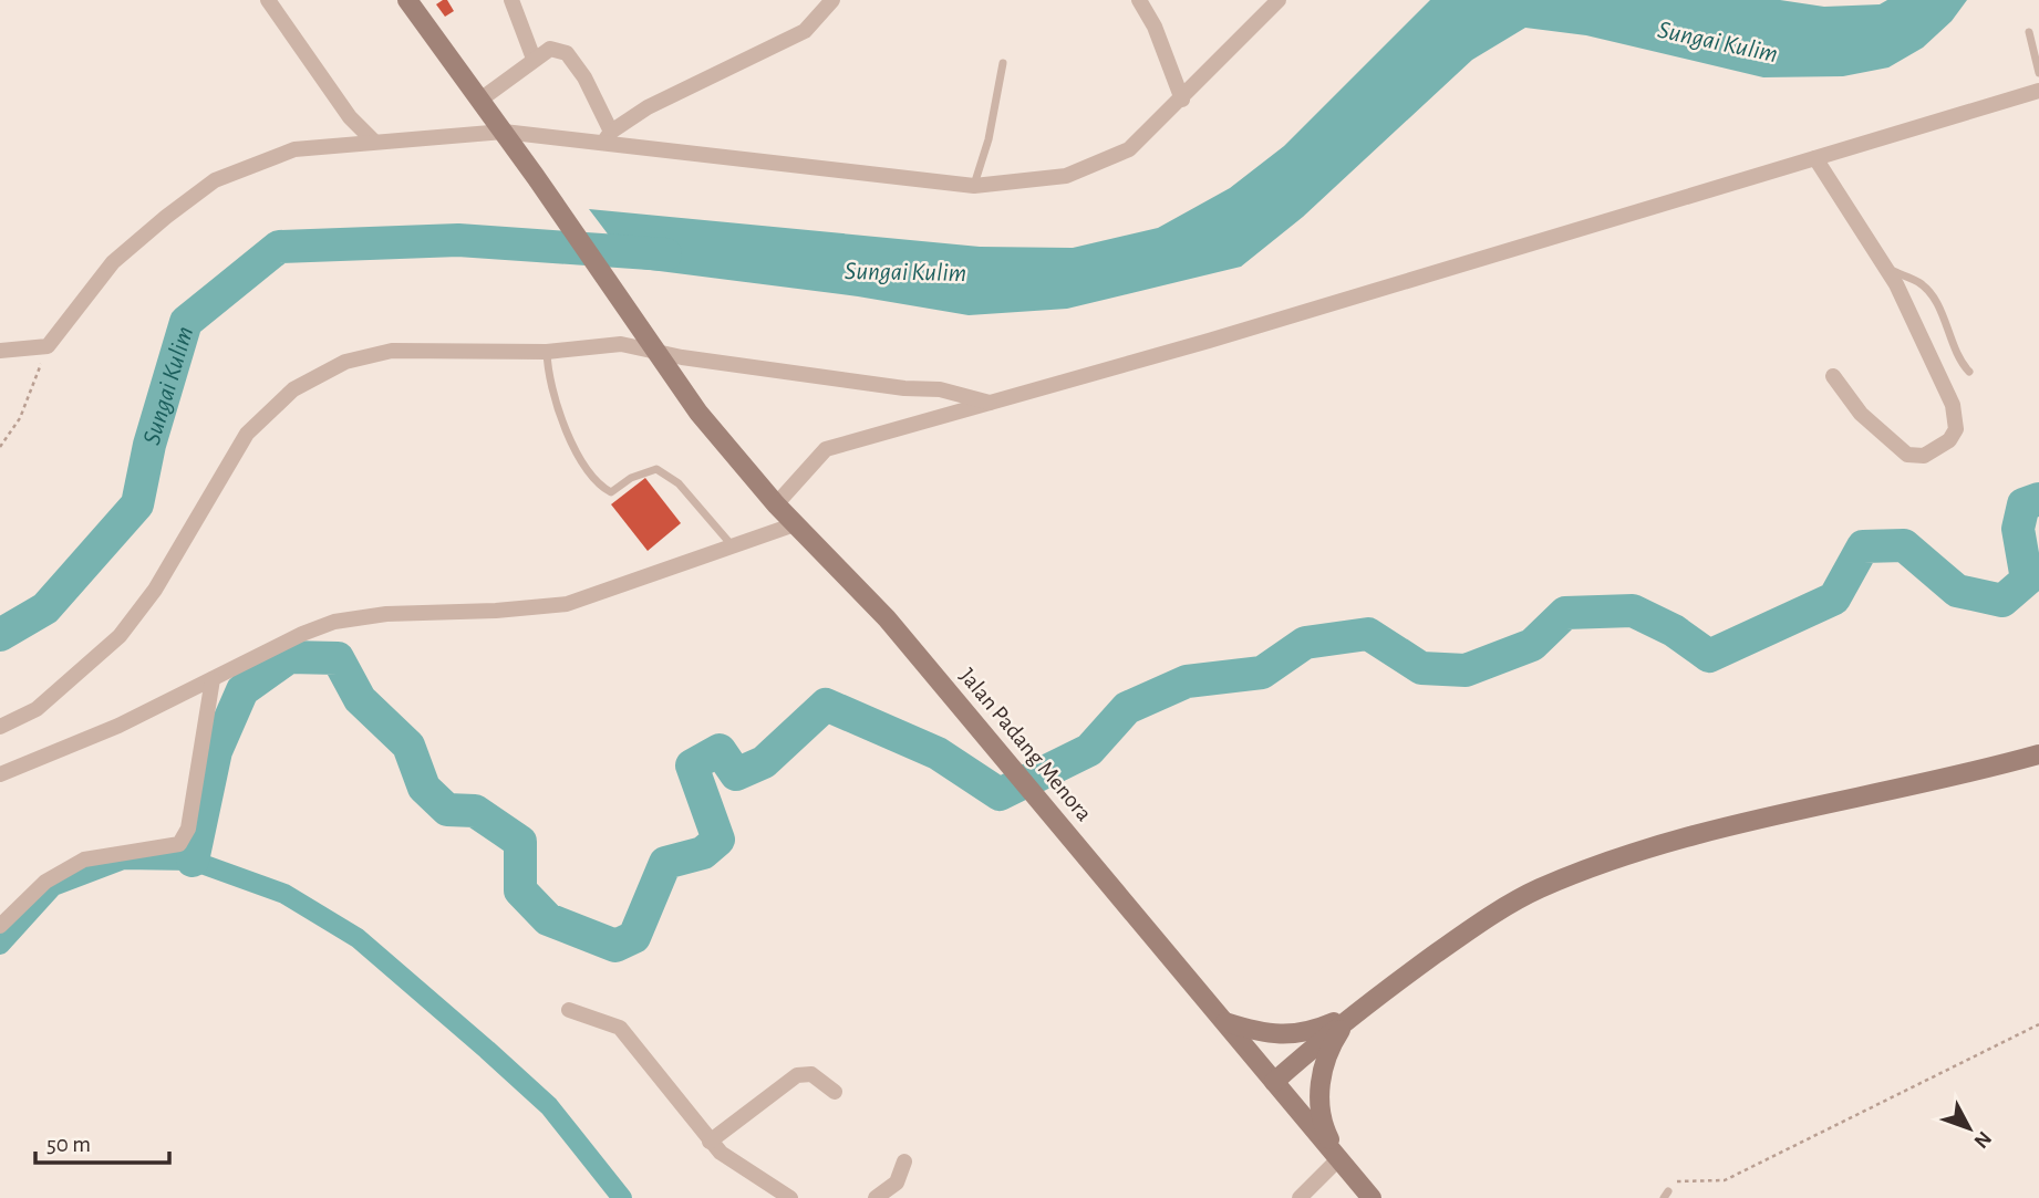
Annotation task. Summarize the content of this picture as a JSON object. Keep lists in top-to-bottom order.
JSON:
{
  "streets": {
    "main road": ["Jalan Padang Menora"]
  },
  "water": ["Sungai Kulim"],
  "scale_bar": "50 m",
  "north": "bottom right"
}
